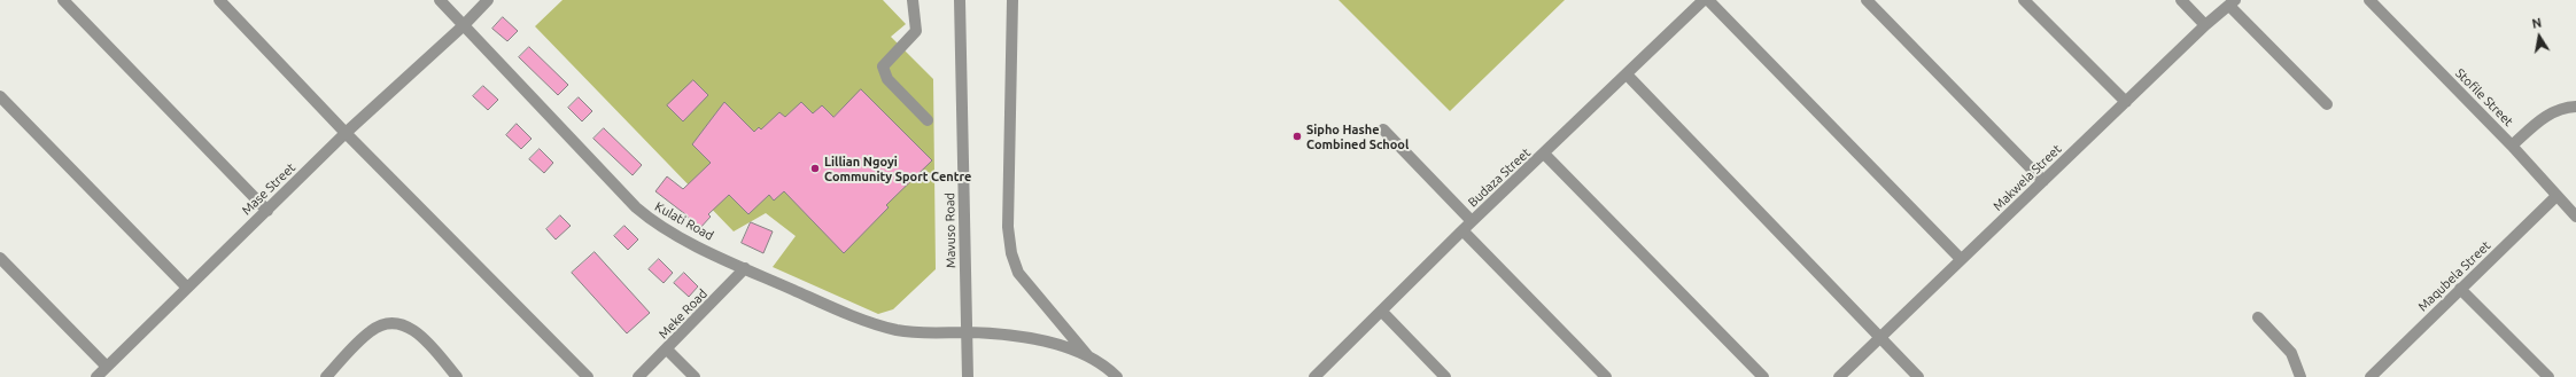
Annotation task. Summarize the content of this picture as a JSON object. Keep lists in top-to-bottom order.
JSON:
{
  "streets": {
    "street": [
      "Stofile Street",
      "Budaza Street",
      "Makwela Street",
      "Mase Street",
      "Kulati Road",
      "Mavuso Road",
      "Maqubela Street",
      "Meke Road"
    ]
  },
  "crossings": [
    ["Stofile Street", "Maqubela Street"],
    ["Mase Street", "Kulati Road"],
    ["Kulati Road", "Mavuso Road"],
    ["Kulati Road", "Meke Road"]
  ],
  "places": ["Sipho Hashe Combined School", "Lillian Ngoyi Community Sport Centre"],
  "north": "top"
}
